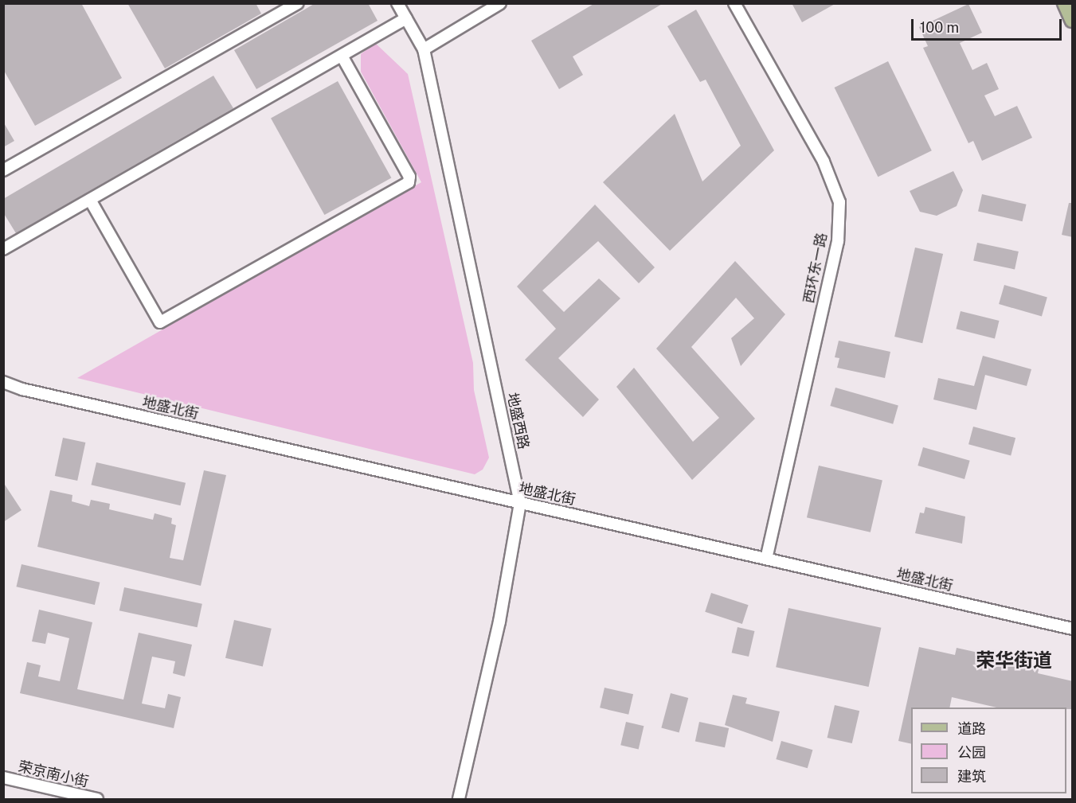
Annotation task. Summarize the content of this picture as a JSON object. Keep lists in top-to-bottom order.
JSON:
{
  "streets": {
    "street": [
      "西环东一路",
      "地盛北街",
      "地盛西路",
      "荣京南小街"
    ]
  },
  "crossings": [
    ["西环东一路", "地盛北街"],
    ["地盛北街", "地盛西路"]
  ],
  "districts": ["荣华街道"],
  "legend": ["道路", "公园", "建筑"],
  "scale_bar": "100 m"
}
